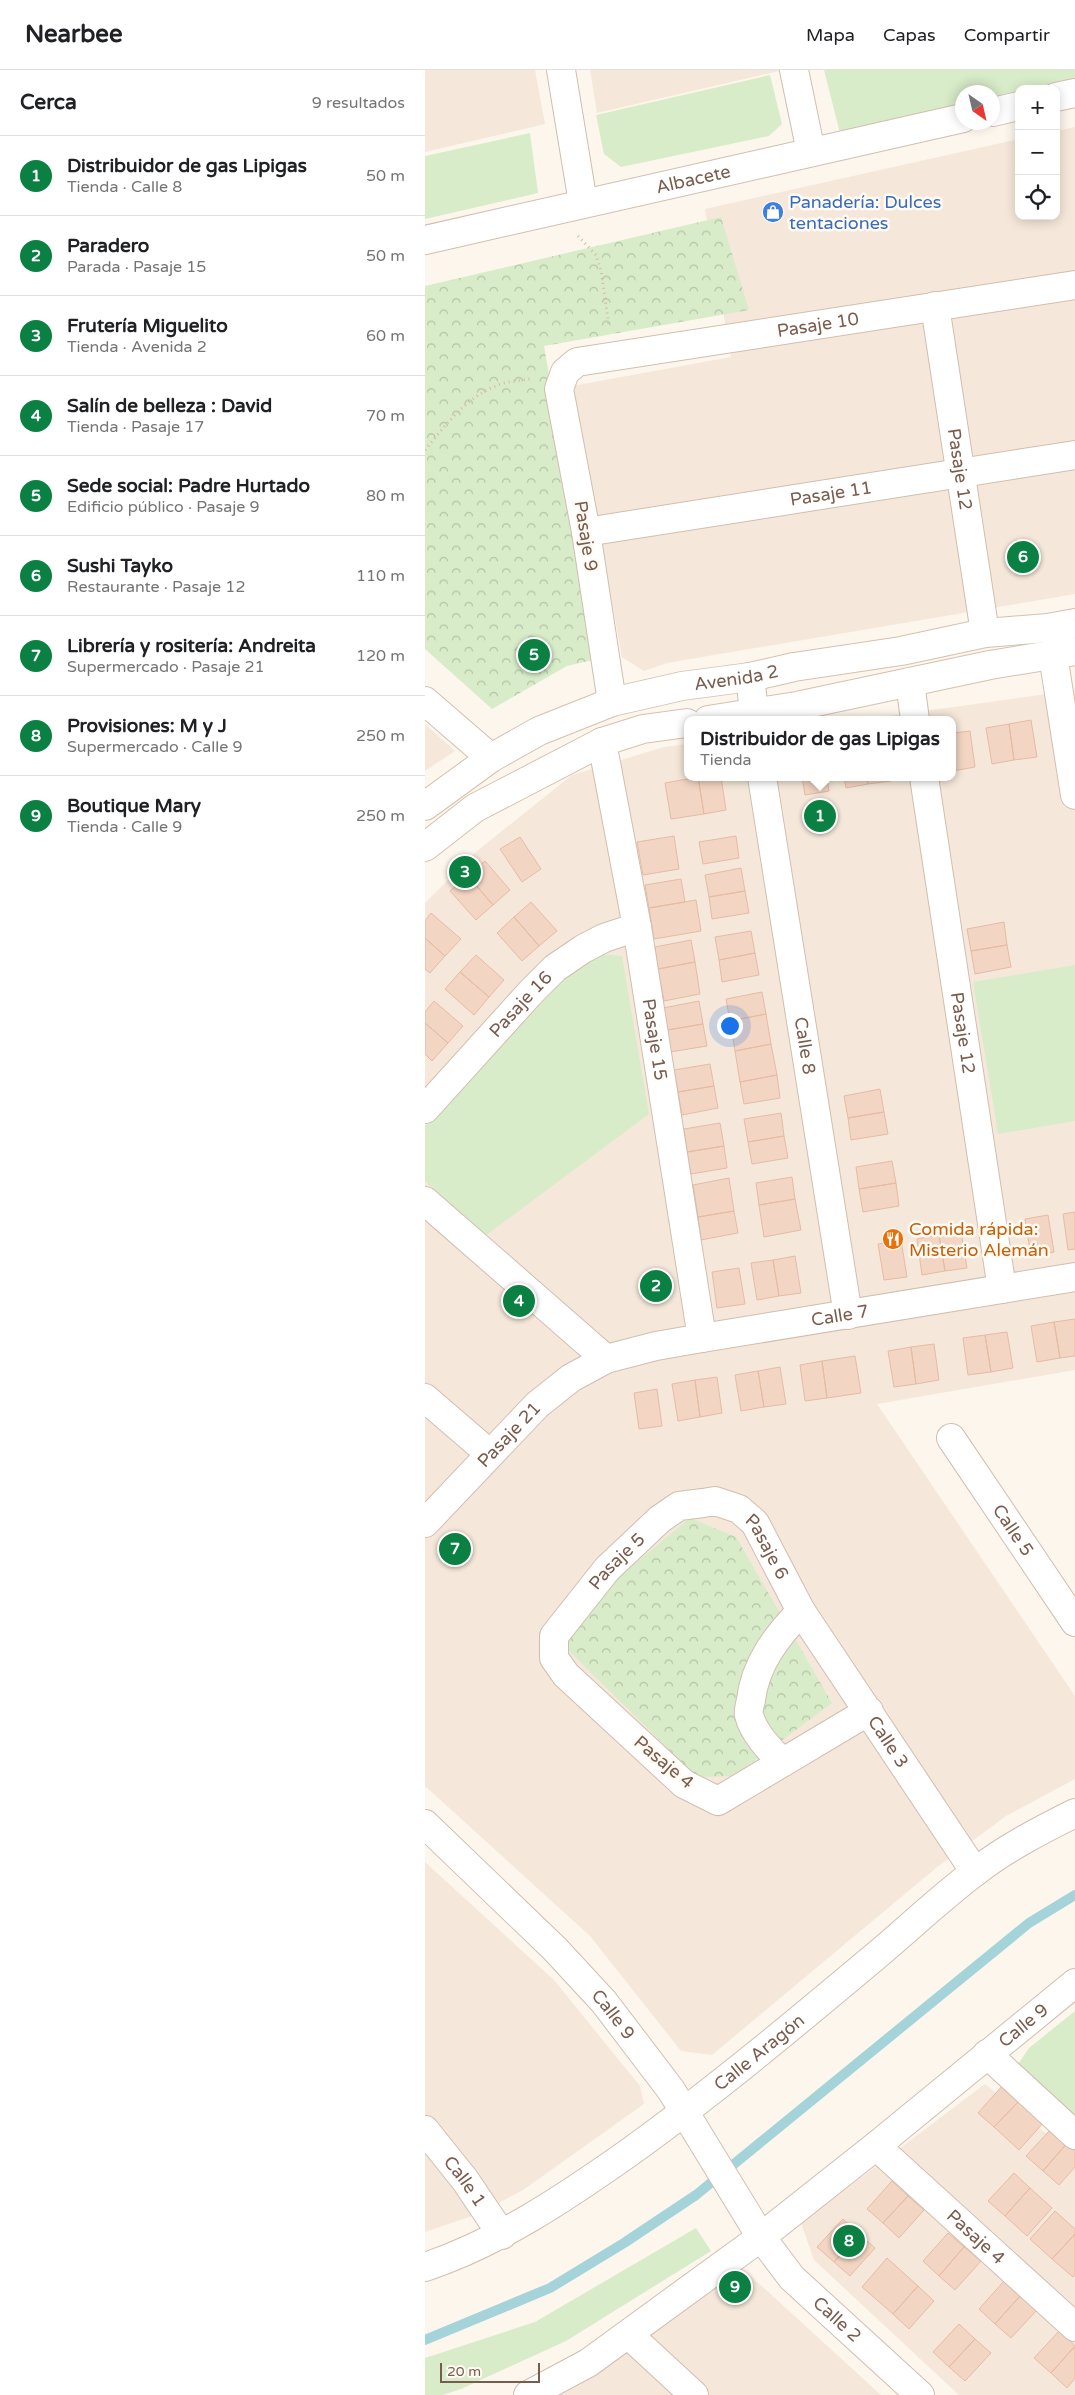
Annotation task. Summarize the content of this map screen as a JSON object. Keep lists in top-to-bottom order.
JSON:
{
  "streets": {
    "street": [
      "Albacete",
      "Pasaje 10",
      "Pasaje 12",
      "Pasaje 11",
      "Pasaje 9",
      "Avenida 2",
      "Pasaje 16",
      "Pasaje 15",
      "Calle 8",
      "Calle 7",
      "Pasaje 21",
      "Calle 5",
      "Pasaje 6",
      "Pasaje 5",
      "Calle 3",
      "Pasaje 4",
      "Calle 9",
      "Calle Aragón",
      "Calle 1",
      "Calle 2"
    ]
  },
  "crossings": [
    ["Pasaje 10", "Pasaje 12"],
    ["Pasaje 10", "Pasaje 9"],
    ["Pasaje 12", "Pasaje 11"],
    ["Pasaje 12", "Avenida 2"],
    ["Pasaje 12", "Calle 7"],
    ["Pasaje 11", "Pasaje 9"],
    ["Pasaje 9", "Avenida 2"],
    ["Pasaje 16", "Pasaje 15"],
    ["Pasaje 15", "Calle 7"],
    ["Calle 8", "Calle 7"],
    ["Calle 7", "Pasaje 21"],
    ["Pasaje 6", "Pasaje 5"],
    ["Pasaje 6", "Calle 3"],
    ["Pasaje 5", "Pasaje 4"],
    ["Calle 3", "Pasaje 4"],
    ["Calle 3", "Calle Aragón"],
    ["Pasaje 4", "Calle 9"],
    ["Calle 9", "Calle Aragón"],
    ["Calle 9", "Calle 2"],
    ["Calle Aragón", "Calle 1"]
  ],
  "places": {
    "shop": ["Panadería: Dulces tentaciones"],
    "restaurant": ["Comida rápida: Misterio Alemán"]
  },
  "scale_bar": "20 m",
  "north": "bottom right",
  "page": {
    "header": "Nearbee",
    "nav": ["Mapa", "Capas", "Compartir"],
    "heading": ["Cerca", "9 resultados"],
    "map_buttons": ["+", "−"],
    "list": [
      {
        "mark": "1",
        "name": "Distribuidor de gas Lipigas",
        "note": "Tienda · Calle 8",
        "value": "50 m"
      },
      {
        "mark": "2",
        "name": "Paradero",
        "note": "Parada · Pasaje 15",
        "value": "50 m"
      },
      {
        "mark": "3",
        "name": "Frutería Miguelito",
        "note": "Tienda · Avenida 2",
        "value": "60 m"
      },
      {
        "mark": "4",
        "name": "Salín de belleza : David",
        "note": "Tienda · Pasaje 17",
        "value": "70 m"
      },
      {
        "mark": "5",
        "name": "Sede social: Padre Hurtado",
        "note": "Edificio público · Pasaje 9",
        "value": "80 m"
      },
      {
        "mark": "6",
        "name": "Sushi Tayko",
        "note": "Restaurante · Pasaje 12",
        "value": "110 m"
      },
      {
        "mark": "7",
        "name": "Librería y rositería: Andreita",
        "note": "Supermercado · Pasaje 21",
        "value": "120 m"
      },
      {
        "mark": "8",
        "name": "Provisiones: M y J",
        "note": "Supermercado · Calle 9",
        "value": "250 m"
      },
      {
        "mark": "9",
        "name": "Boutique Mary",
        "note": "Tienda · Calle 9",
        "value": "250 m"
      }
    ],
    "pins": [
      "6",
      "5",
      "1",
      "3",
      "2",
      "4",
      "7",
      "8",
      "9"
    ],
    "popup": ["Distribuidor de gas Lipigas", "Tienda"],
    "scale": "20 m"
  }
}
